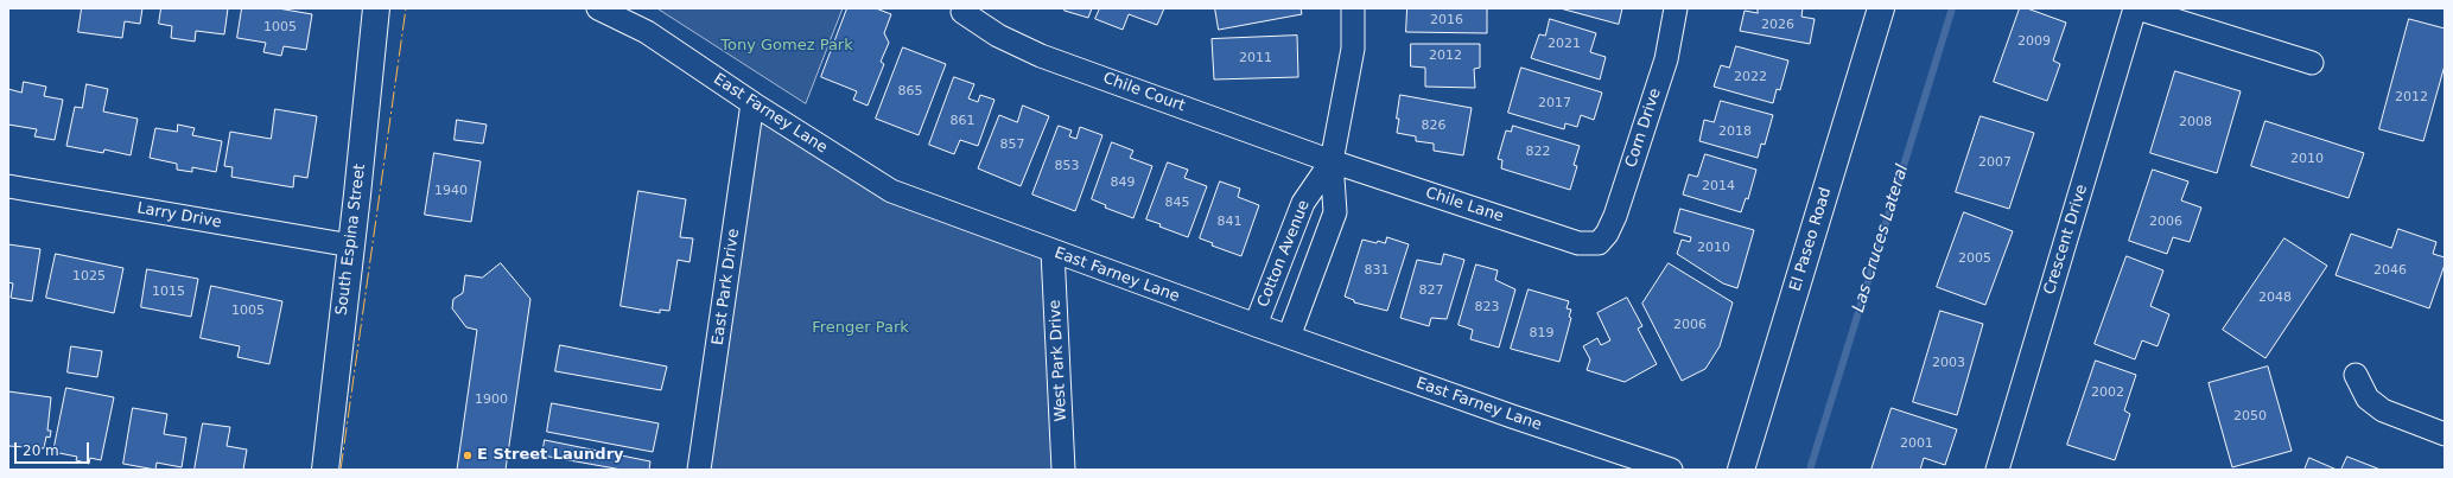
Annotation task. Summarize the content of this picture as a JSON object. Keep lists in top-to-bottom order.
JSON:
{
  "streets": {
    "main road": ["South Espina Street", "El Paseo Road"],
    "street": [
      "Chile Court",
      "East Farney Lane",
      "Corn Drive",
      "Chile Lane",
      "Larry Drive",
      "Crescent Drive",
      "Cotton Avenue",
      "East Park Drive",
      "West Park Drive"
    ]
  },
  "crossings": [
    ["Chile Court", "Chile Lane"],
    ["Chile Court", "Cotton Avenue"],
    ["East Farney Lane", "Cotton Avenue"],
    ["East Farney Lane", "East Park Drive"],
    ["East Farney Lane", "West Park Drive"],
    ["Corn Drive", "Chile Lane"],
    ["Chile Lane", "Cotton Avenue"],
    ["Larry Drive", "South Espina Street"]
  ],
  "water": ["Las Cruces Lateral"],
  "parks": ["Tony Gomez Park", "Frenger Park"],
  "places": ["E Street Laundry"],
  "house_numbers": [
    "2016",
    "2026",
    "1005",
    "2009",
    "2021",
    "2012",
    "2011",
    "2022",
    "865",
    "2012",
    "2017",
    "861",
    "2008",
    "826",
    "2018",
    "857",
    "822",
    "2010",
    "2007",
    "853",
    "849",
    "2014",
    "1940",
    "845",
    "841",
    "2006",
    "2010",
    "2005",
    "831",
    "2046",
    "1025",
    "827",
    "1015",
    "2048",
    "823",
    "1005",
    "2006",
    "819",
    "2003",
    "2002",
    "1900",
    "2050",
    "2001"
  ],
  "scale_bar": "20 m"
}
